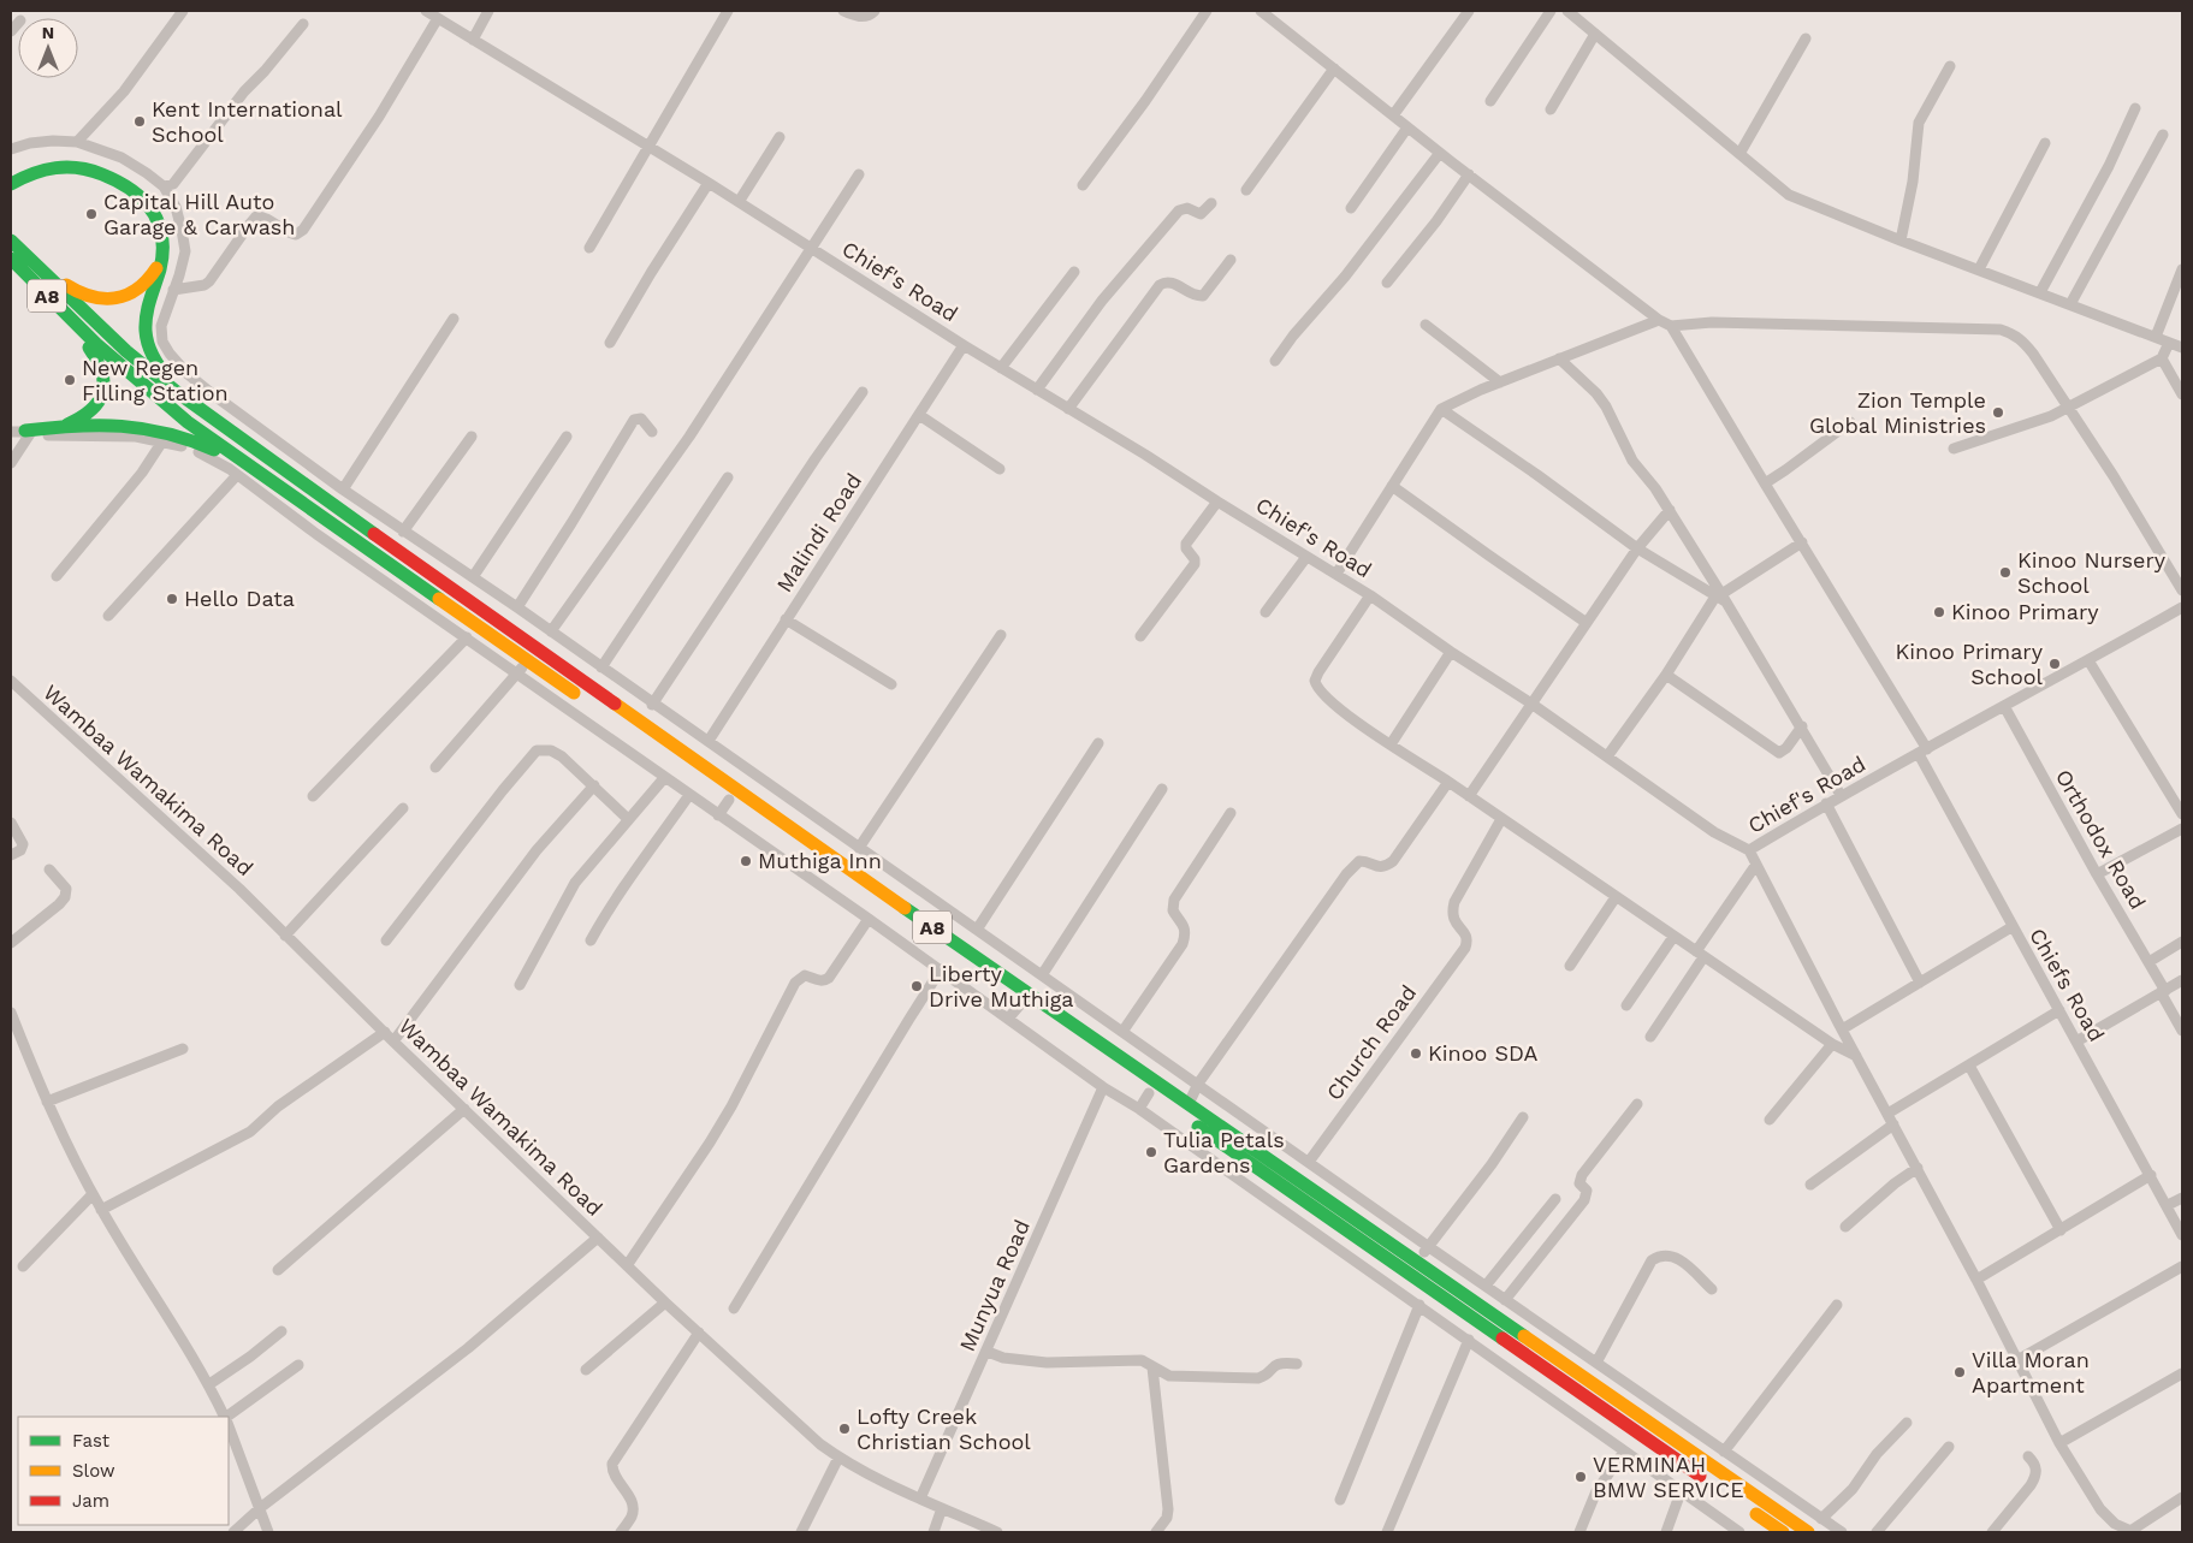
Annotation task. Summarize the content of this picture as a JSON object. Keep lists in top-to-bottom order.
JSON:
{
  "streets": {
    "highway": ["A8"],
    "street": [
      "Chief's Road",
      "Malindi Road",
      "Wambaa Wamakima Road",
      "Orthodox Road",
      "Chiefs Road",
      "Church Road",
      "Munyua Road"
    ]
  },
  "crossings": [
    ["Chief's Road", "Malindi Road"],
    ["Chief's Road", "Orthodox Road"],
    ["Chief's Road", "Chiefs Road"],
    ["Wambaa Wamakima Road", "Munyua Road"]
  ],
  "places": [
    "Kent International School",
    "Capital Hill Auto Garage & Carwash",
    "New Regen Filling Station",
    "Zion Temple Global Ministries",
    "Kinoo Nursery School",
    "Hello Data",
    "Kinoo Primary",
    "Kinoo Primary School",
    "Muthiga Inn",
    "Liberty Drive Muthiga",
    "Kinoo SDA",
    "Tulia Petals Gardens",
    "Villa Moran Apartment",
    "Lofty Creek Christian School",
    "VERMINAH BMW SERVICE"
  ],
  "legend": ["Fast", "Slow", "Jam"],
  "north": "top"
}
